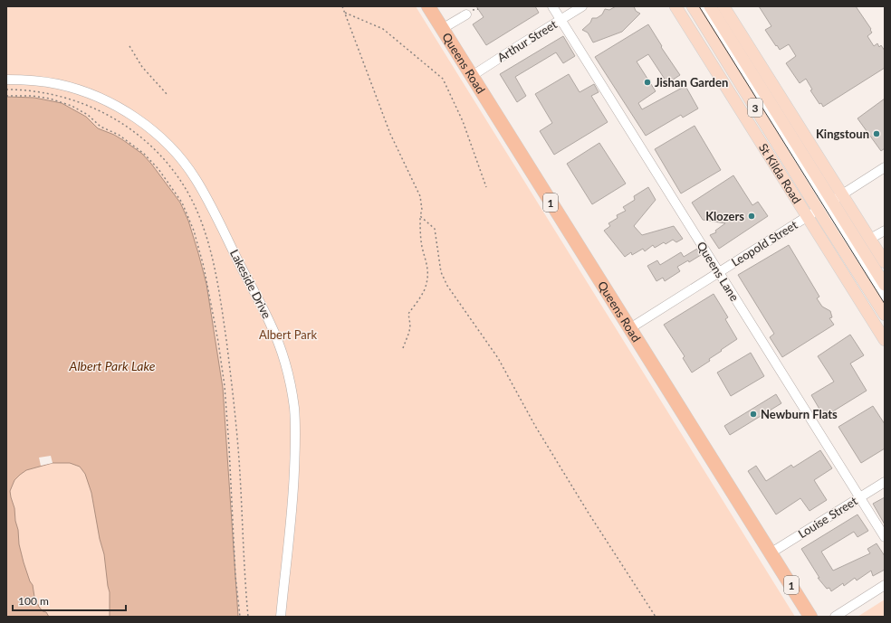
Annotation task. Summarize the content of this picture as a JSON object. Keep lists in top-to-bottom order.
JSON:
{
  "streets": {
    "highway": ["Queens Road", "1"],
    "main road": ["3", "St Kilda Road"],
    "street": [
      "Arthur Street",
      "Leopold Street",
      "Queens Lane",
      "Lakeside Drive",
      "Louise Street"
    ]
  },
  "crossings": [
    ["Arthur Street", "Queens Road"],
    ["Arthur Street", "Queens Lane"],
    ["Queens Road", "Leopold Street"],
    ["Queens Road", "Louise Street"],
    ["St Kilda Road", "Leopold Street"],
    ["Leopold Street", "Queens Lane"],
    ["Queens Lane", "Louise Street"]
  ],
  "water": ["Albert Park Lake"],
  "parks": ["Albert Park"],
  "places": [
    "Jishan Garden",
    "Kingstoun",
    "Klozers",
    "Newburn Flats"
  ],
  "scale_bar": "100 m"
}
